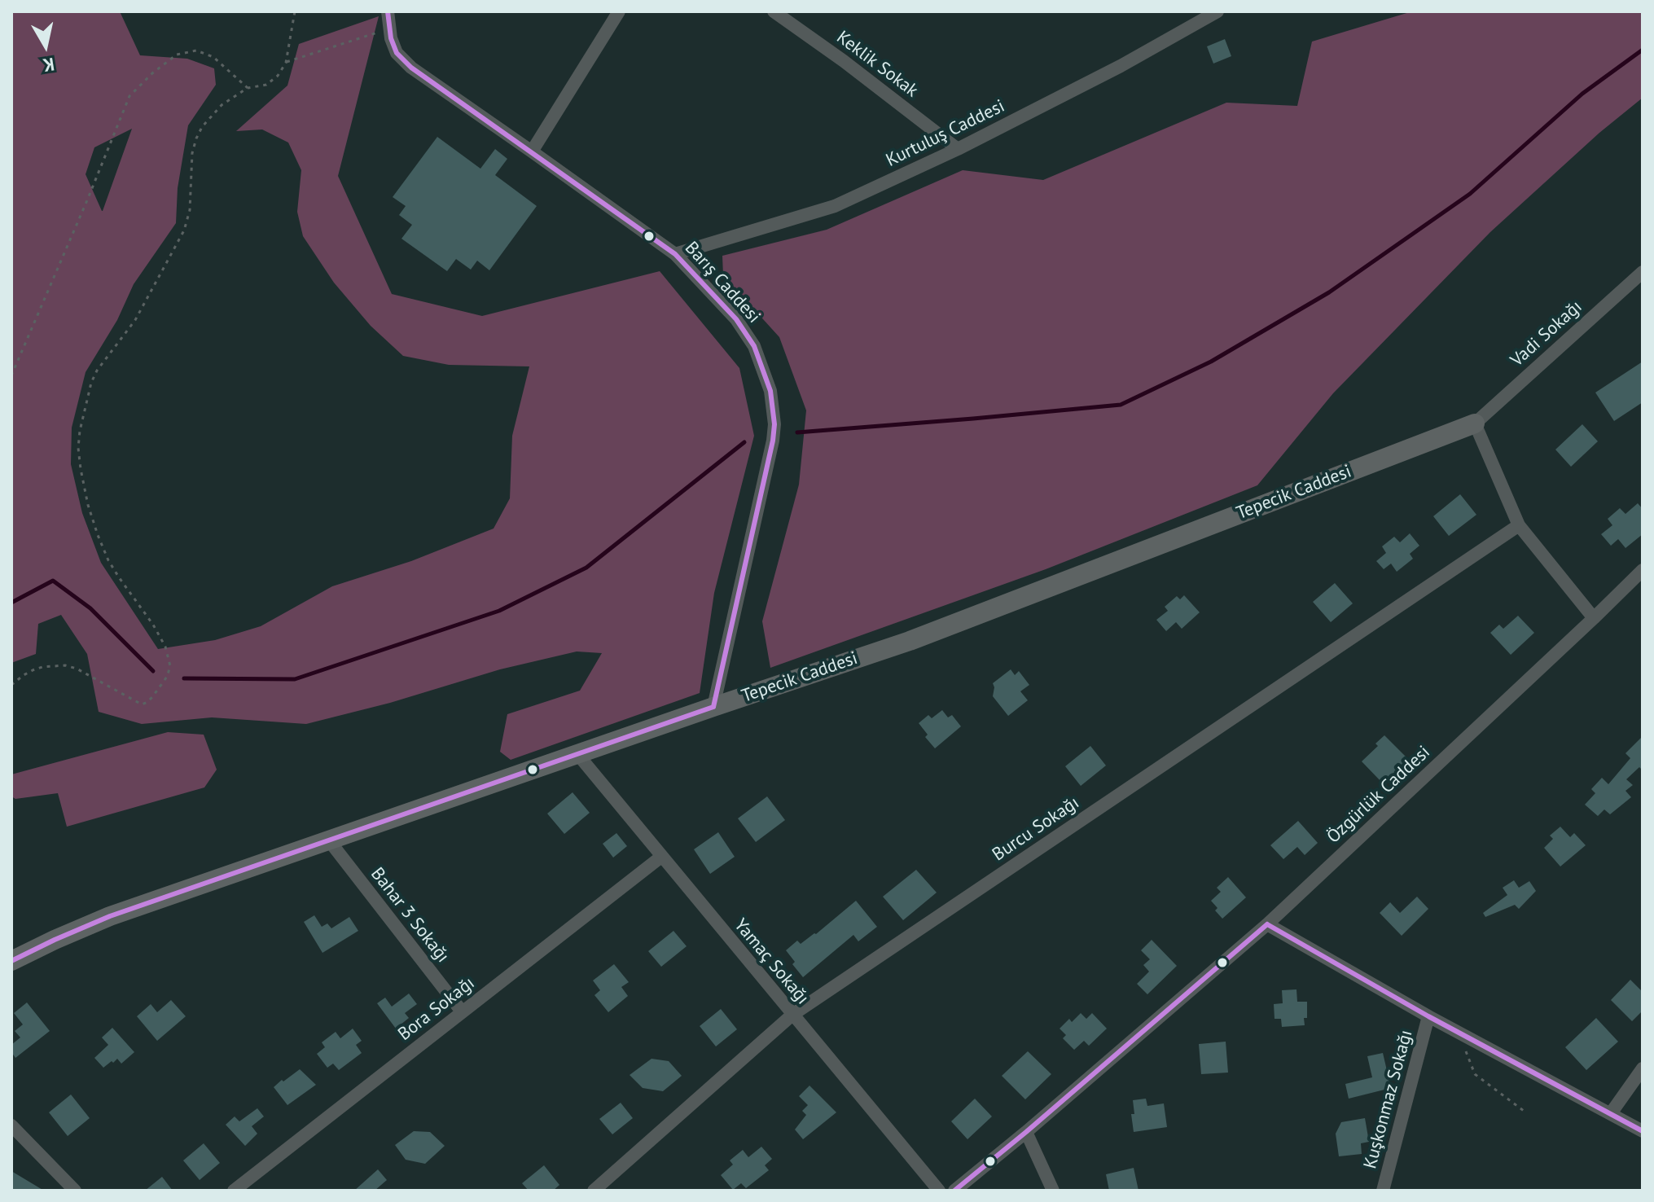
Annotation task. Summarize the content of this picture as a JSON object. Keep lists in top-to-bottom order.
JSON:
{
  "streets": {
    "street": [
      "Keklik Sokak",
      "Kurtuluş Caddesi",
      "Barış Caddesi",
      "Vadi Sokağı",
      "Tepecik Caddesi",
      "Özgürlük Caddesi",
      "Burcu Sokağı",
      "Bahar 3 Sokağı",
      "Yamaç Sokağı",
      "Bora Sokağı",
      "Kuşkonmaz Sokağı"
    ]
  },
  "crossings": [
    ["Keklik Sokak", "Kurtuluş Caddesi"],
    ["Kurtuluş Caddesi", "Barış Caddesi"],
    ["Barış Caddesi", "Tepecik Caddesi"],
    ["Vadi Sokağı", "Tepecik Caddesi"],
    ["Tepecik Caddesi", "Bahar 3 Sokağı"],
    ["Tepecik Caddesi", "Yamaç Sokağı"],
    ["Burcu Sokağı", "Yamaç Sokağı"],
    ["Bahar 3 Sokağı", "Bora Sokağı"],
    ["Yamaç Sokağı", "Bora Sokağı"]
  ],
  "north": "bottom"
}
